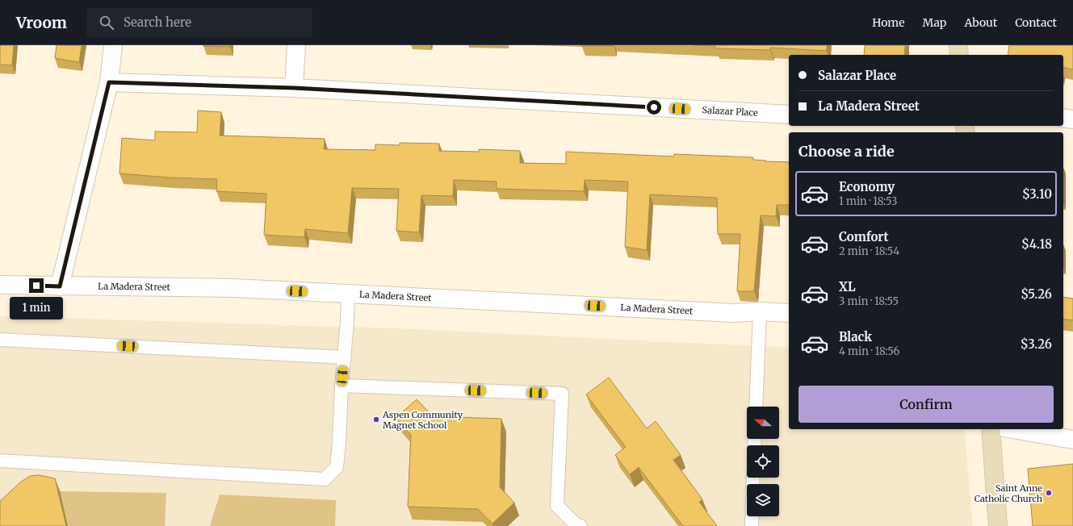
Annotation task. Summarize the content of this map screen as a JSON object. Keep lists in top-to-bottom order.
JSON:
{
  "streets": {
    "street": ["Salazar Place", "La Madera Street"]
  },
  "places": ["Aspen Community Magnet School", "Saint Anne Catholic Church"],
  "north": "left",
  "page": {
    "header": "Vroom",
    "search": "Search here",
    "nav": [
      "Home",
      "Map",
      "About",
      "Contact"
    ],
    "banner": ["Salazar Place", "La Madera Street"],
    "heading": "Choose a ride",
    "list": [
      {
        "name": "Economy",
        "note": "1 min · 18:53",
        "value": "$3.10"
      },
      {
        "name": "Comfort",
        "note": "2 min · 18:54",
        "value": "$4.18"
      },
      {
        "name": "XL",
        "note": "3 min · 18:55",
        "value": "$5.26"
      },
      {
        "name": "Black",
        "note": "4 min · 18:56",
        "value": "$3.26"
      }
    ],
    "bubble": "1 min",
    "buttons": "Confirm"
  }
}
